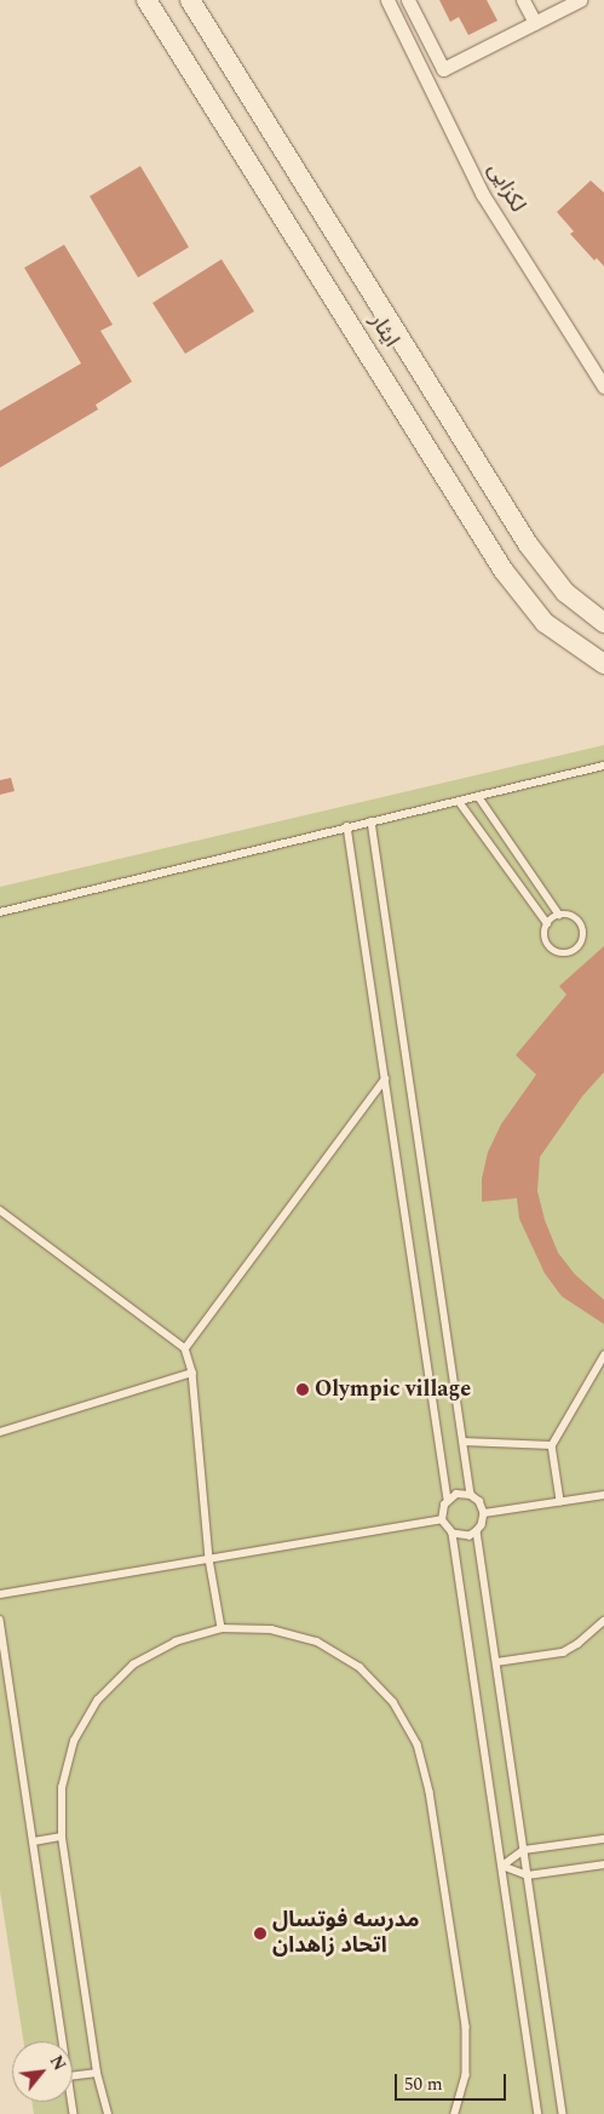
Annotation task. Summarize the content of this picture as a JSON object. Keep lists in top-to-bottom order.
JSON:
{
  "streets": {
    "street": ["لکزایی", "ایثار"]
  },
  "places": ["Olympic village", "مدرسه فوتسال اتحاد زاهدان"],
  "scale_bar": "50 m",
  "north": "top right"
}
